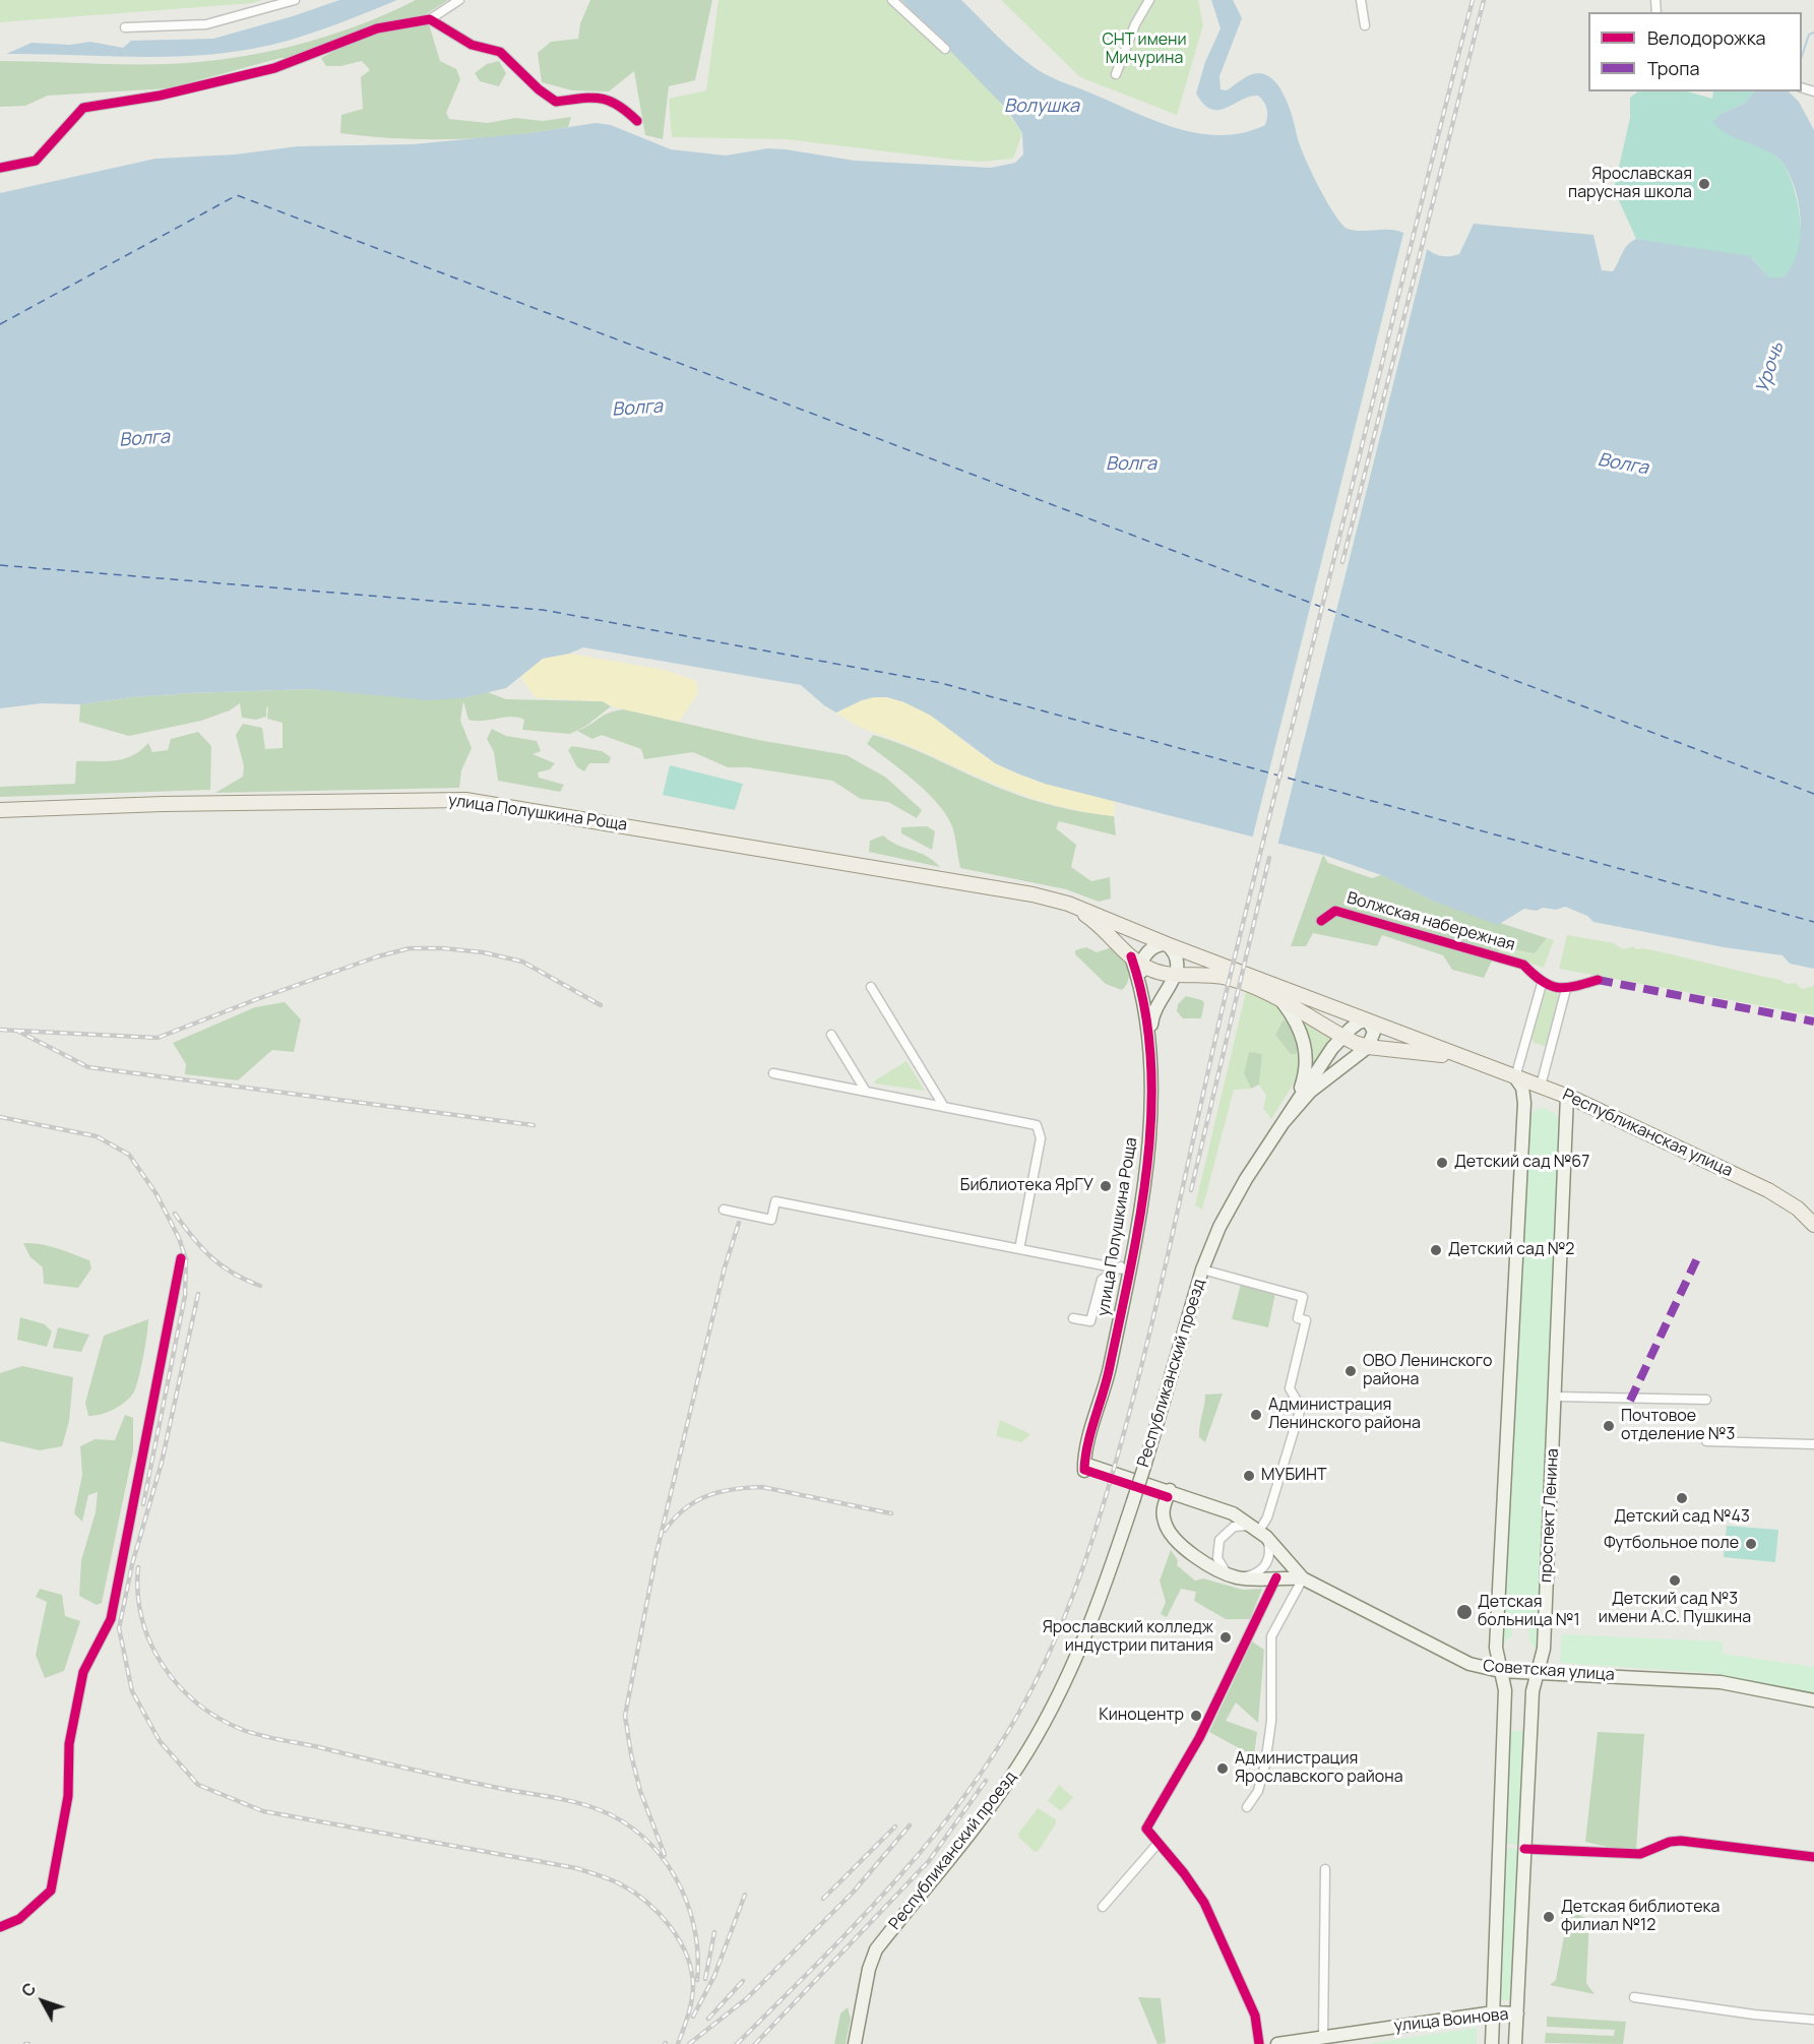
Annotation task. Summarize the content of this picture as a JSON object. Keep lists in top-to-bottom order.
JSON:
{
  "streets": {
    "main road": [
      "улица Полушкина Роща",
      "Республиканская улица",
      "Республиканский проезд",
      "проспект Ленина",
      "Советская улица",
      "улица Воинова"
    ],
    "street": ["Волжская набережная"]
  },
  "crossings": [
    ["улица Полушкина Роща", "Республиканская улица"],
    ["улица Полушкина Роща", "Советская улица"],
    ["Республиканская улица", "Республиканский проезд"],
    ["Республиканская улица", "проспект Ленина"],
    ["проспект Ленина", "Советская улица"],
    ["проспект Ленина", "улица Воинова"]
  ],
  "water": ["Волушка", "Урочь", "Волга"],
  "parks": ["СНТ имени Мичурина"],
  "places": [
    "Ярославская парусная школа",
    "Детский сад №67",
    "Библиотека ЯрГУ",
    "Детский сад №2",
    "ОВО Ленинского района",
    "Администрация Ленинского района",
    "Почтовое отделение №3",
    "МУБИНТ",
    "Детский сад №43",
    "Футбольное поле",
    "Детский сад №3 имени А.С. Пушкина",
    "Детская больница №1",
    "Ярославский колледж индустрии питания",
    "Киноцентр",
    "Администрация Ярославского района",
    "Детская библиотека филиал №12"
  ],
  "legend": ["Велодорожка", "Тропа"],
  "north": "top left"
}
